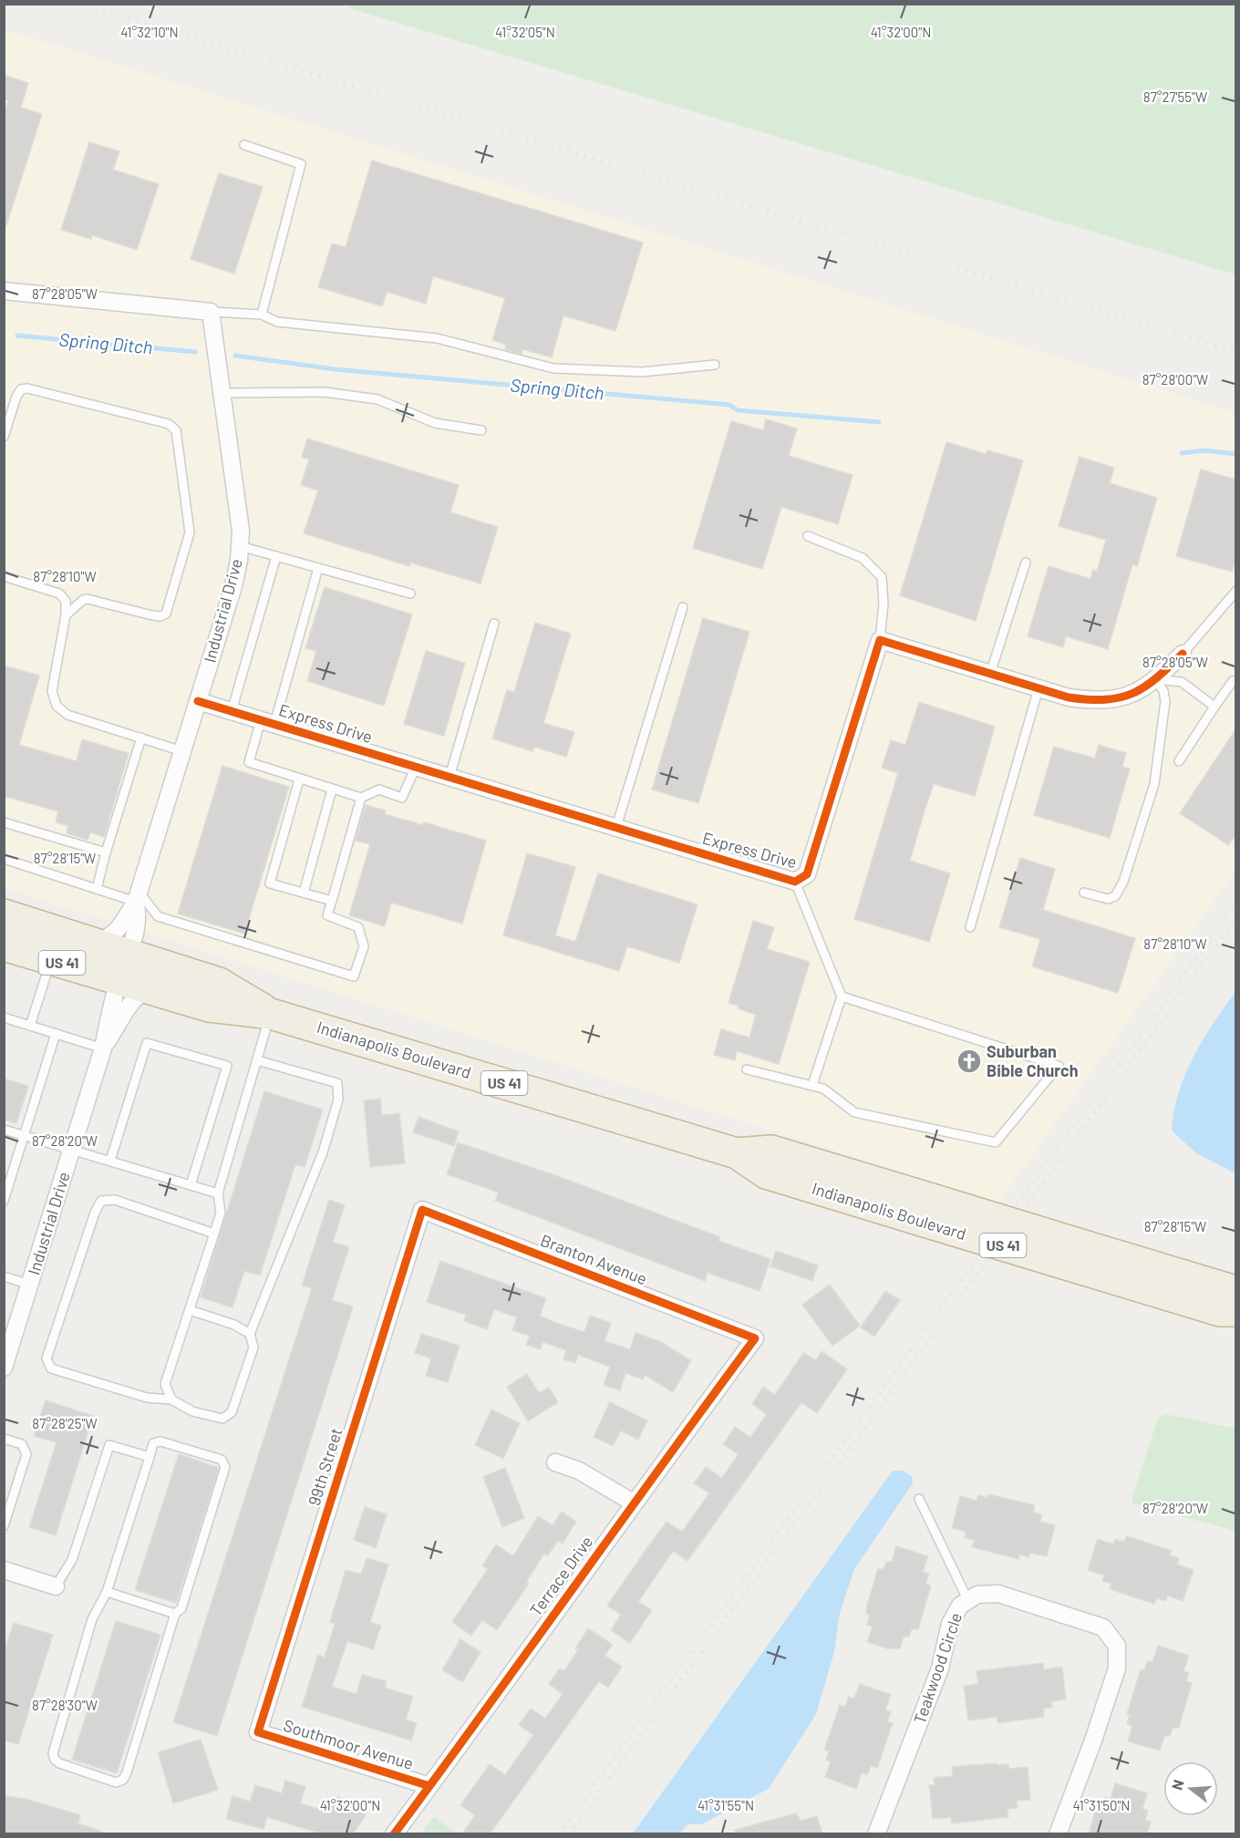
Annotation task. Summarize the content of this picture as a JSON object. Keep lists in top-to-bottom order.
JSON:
{
  "streets": {
    "highway": ["US 41", "Indianapolis Boulevard"],
    "street": [
      "Industrial Drive",
      "Express Drive",
      "Branton Avenue",
      "99th Street",
      "Terrace Drive",
      "Teakwood Circle",
      "Southmoor Avenue"
    ]
  },
  "crossings": [
    ["Industrial Drive", "Express Drive"],
    ["Industrial Drive", "Indianapolis Boulevard"],
    ["Branton Avenue", "99th Street"],
    ["Branton Avenue", "Terrace Drive"],
    ["99th Street", "Southmoor Avenue"],
    ["Terrace Drive", "Southmoor Avenue"]
  ],
  "water": ["Spring Ditch"],
  "places": {
    "church": ["Suburban Bible Church"]
  },
  "north": "left",
  "coordinates": [
    "41°32'10\"N",
    "41°32'05\"N",
    "41°32'00\"N",
    "87°27'55\"W",
    "87°28'05\"W",
    "87°28'00\"W",
    "87°28'10\"W",
    "87°28'15\"W",
    "87°28'20\"W",
    "87°28'25\"W",
    "87°28'30\"W",
    "41°31'55\"N",
    "41°31'50\"N"
  ]
}
